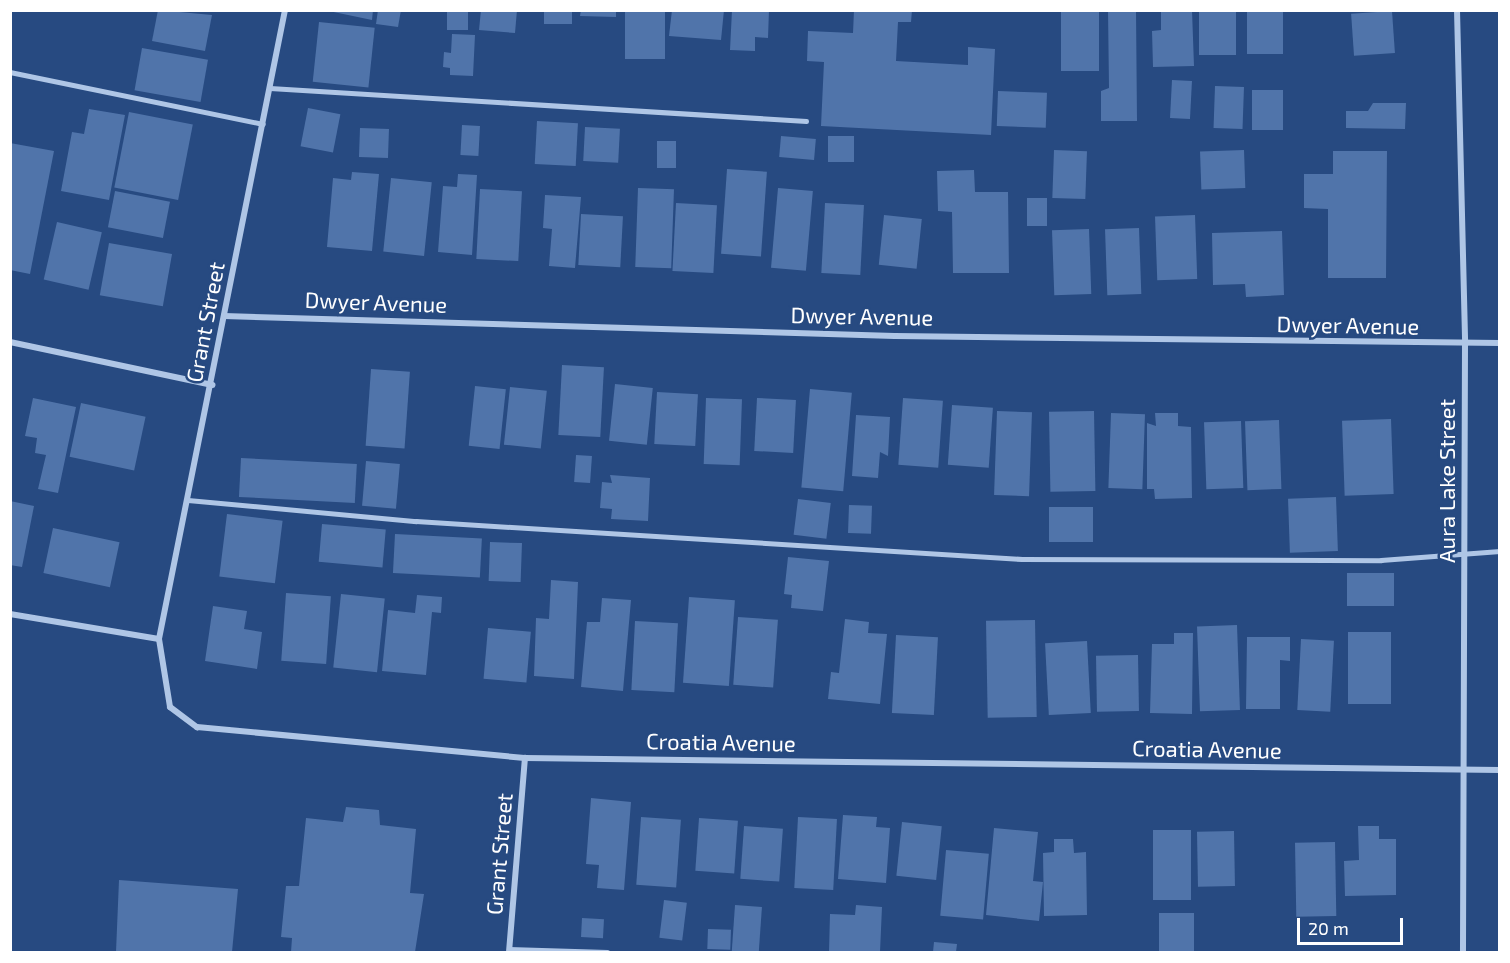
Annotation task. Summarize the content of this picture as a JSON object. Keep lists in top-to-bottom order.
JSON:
{
  "streets": {
    "street": [
      "Dwyer Avenue",
      "Grant Street",
      "Aura Lake Street",
      "Croatia Avenue"
    ]
  },
  "crossings": [
    ["Dwyer Avenue", "Grant Street"],
    ["Dwyer Avenue", "Aura Lake Street"],
    ["Grant Street", "Croatia Avenue"],
    ["Aura Lake Street", "Croatia Avenue"]
  ],
  "scale_bar": "20 m"
}
